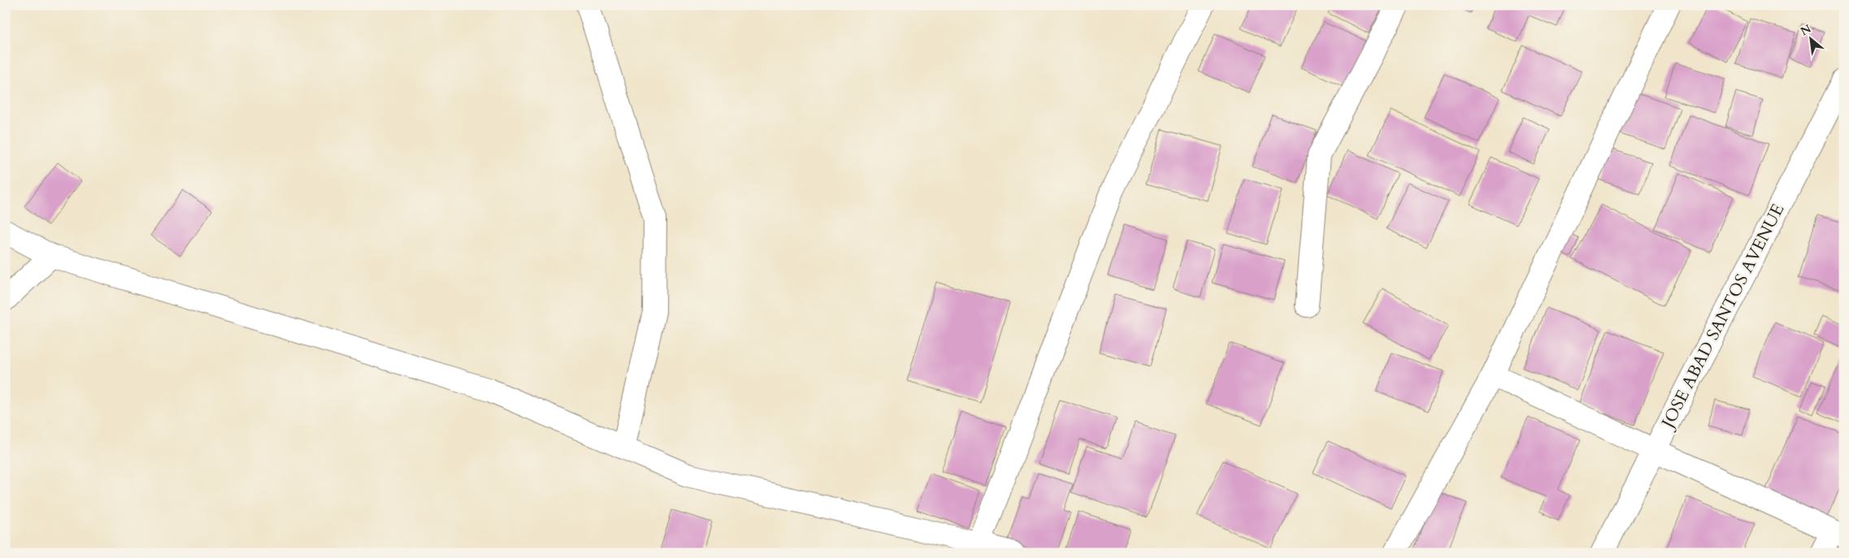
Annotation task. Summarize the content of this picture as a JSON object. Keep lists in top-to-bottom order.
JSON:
{
  "streets": {
    "main road": ["JOSE ABAD SANTOS AVENUE"]
  },
  "north": "top left"
}
